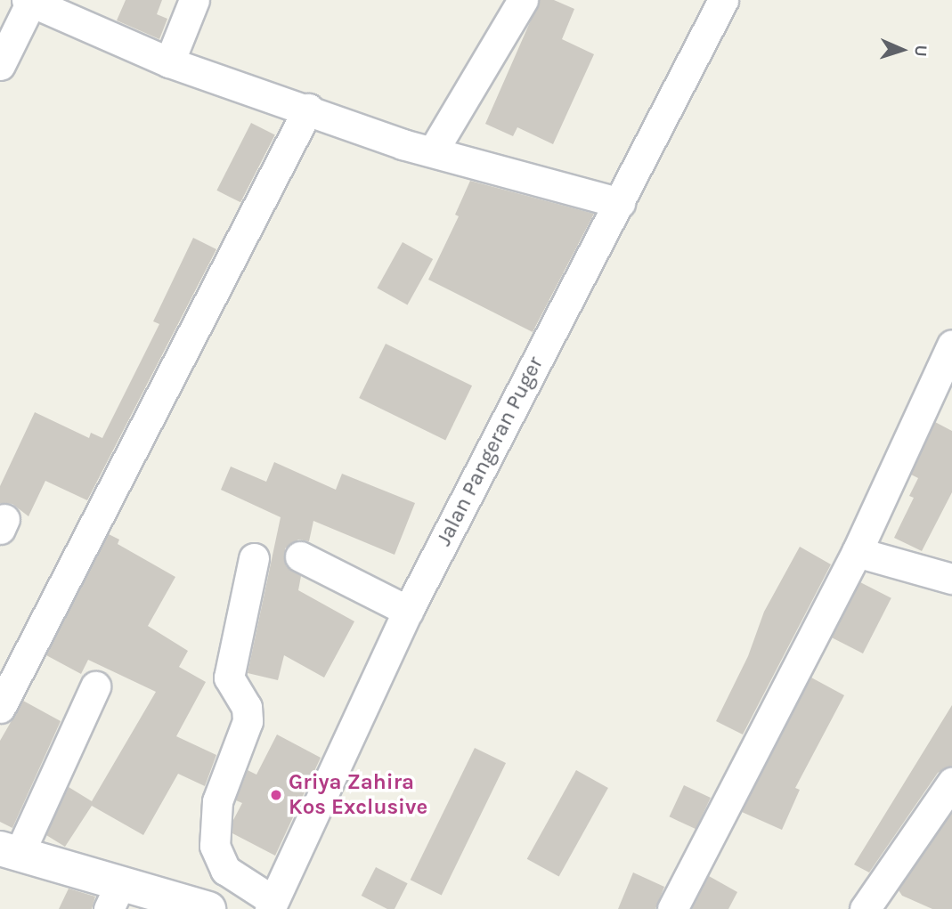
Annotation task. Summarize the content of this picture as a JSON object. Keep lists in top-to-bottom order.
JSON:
{
  "streets": {
    "street": ["Jalan Pangeran Puger"]
  },
  "places": ["Griya Zahira Kos Exclusive"],
  "north": "right"
}
